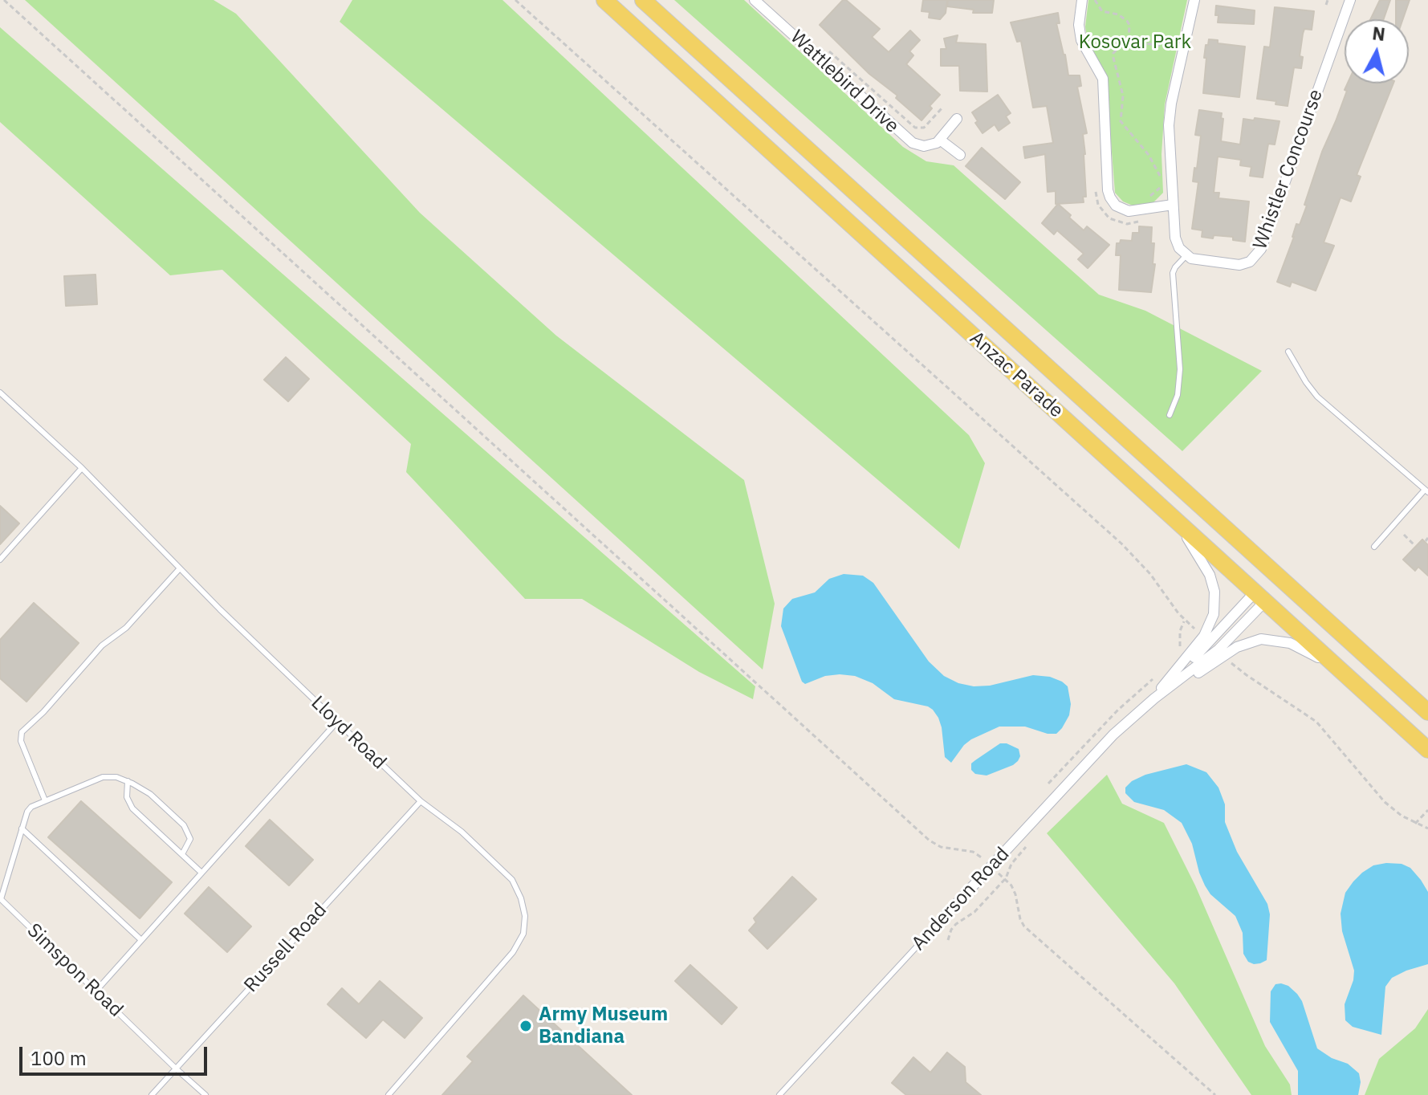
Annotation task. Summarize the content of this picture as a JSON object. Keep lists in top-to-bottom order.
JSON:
{
  "streets": {
    "main road": ["Anzac Parade"],
    "street": ["Wattlebird Drive", "Whistler Concourse", "Anderson Road"],
    "lane": ["Lloyd Road", "Russell Road", "Simspon Road"]
  },
  "crossings": [
    ["Anzac Parade", "Anderson Road"],
    ["Lloyd Road", "Russell Road"],
    ["Russell Road", "Simspon Road"]
  ],
  "parks": ["Kosovar Park"],
  "places": ["Army Museum Bandiana"],
  "scale_bar": "100 m",
  "north": "top"
}
